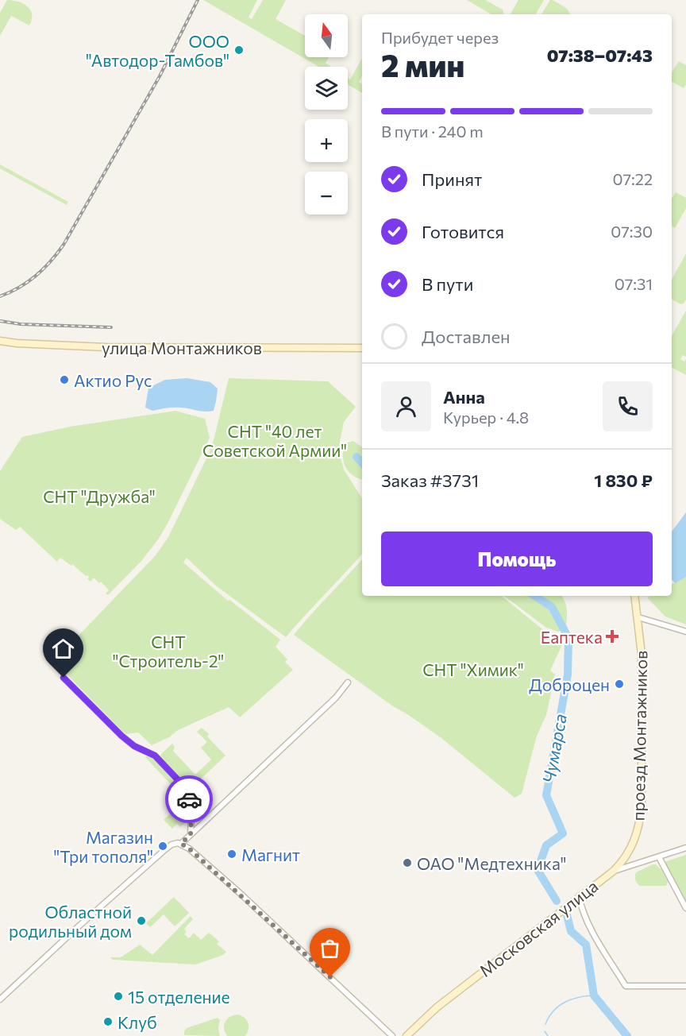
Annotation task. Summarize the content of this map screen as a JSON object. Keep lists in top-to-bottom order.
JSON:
{
  "streets": {
    "main road": ["улица Монтажников", "проезд Монтажников", "Московская улица"]
  },
  "crossings": [
    ["проезд Монтажников", "Московская улица"]
  ],
  "water": ["Чумарса"],
  "parks": [
    "СНТ \"40 лет Советской Армии\"",
    "СНТ \"Дружба\"",
    "СНТ \"Строитель-2\"",
    "СНТ \"Химик\""
  ],
  "places": {
    "other": [
      "ООО \"Автодор-Тамбов\"",
      "Актио Рус",
      "Доброцен",
      "Магазин \"Три тополя\"",
      "Магнит",
      "ОАО \"Медтехника\"",
      "Областной родильный дом",
      "15 отделение",
      "Клуб"
    ],
    "health": ["Еаптека"]
  },
  "north": "top",
  "page": {
    "map_buttons": ["+", "−"],
    "heading": ["2 мин", "Прибудет через", "07:38–07:43"],
    "panel": [
      "Анна",
      "Курьер · 4.8",
      "Заказ #3731",
      "1 830 ₽"
    ],
    "bar": "В пути · 240 m",
    "list": [
      ["Принят", "07:22"],
      ["Готовится", "07:30"],
      ["В пути", "07:31"],
      "Доставлен"
    ],
    "buttons": "Помощь"
  }
}
